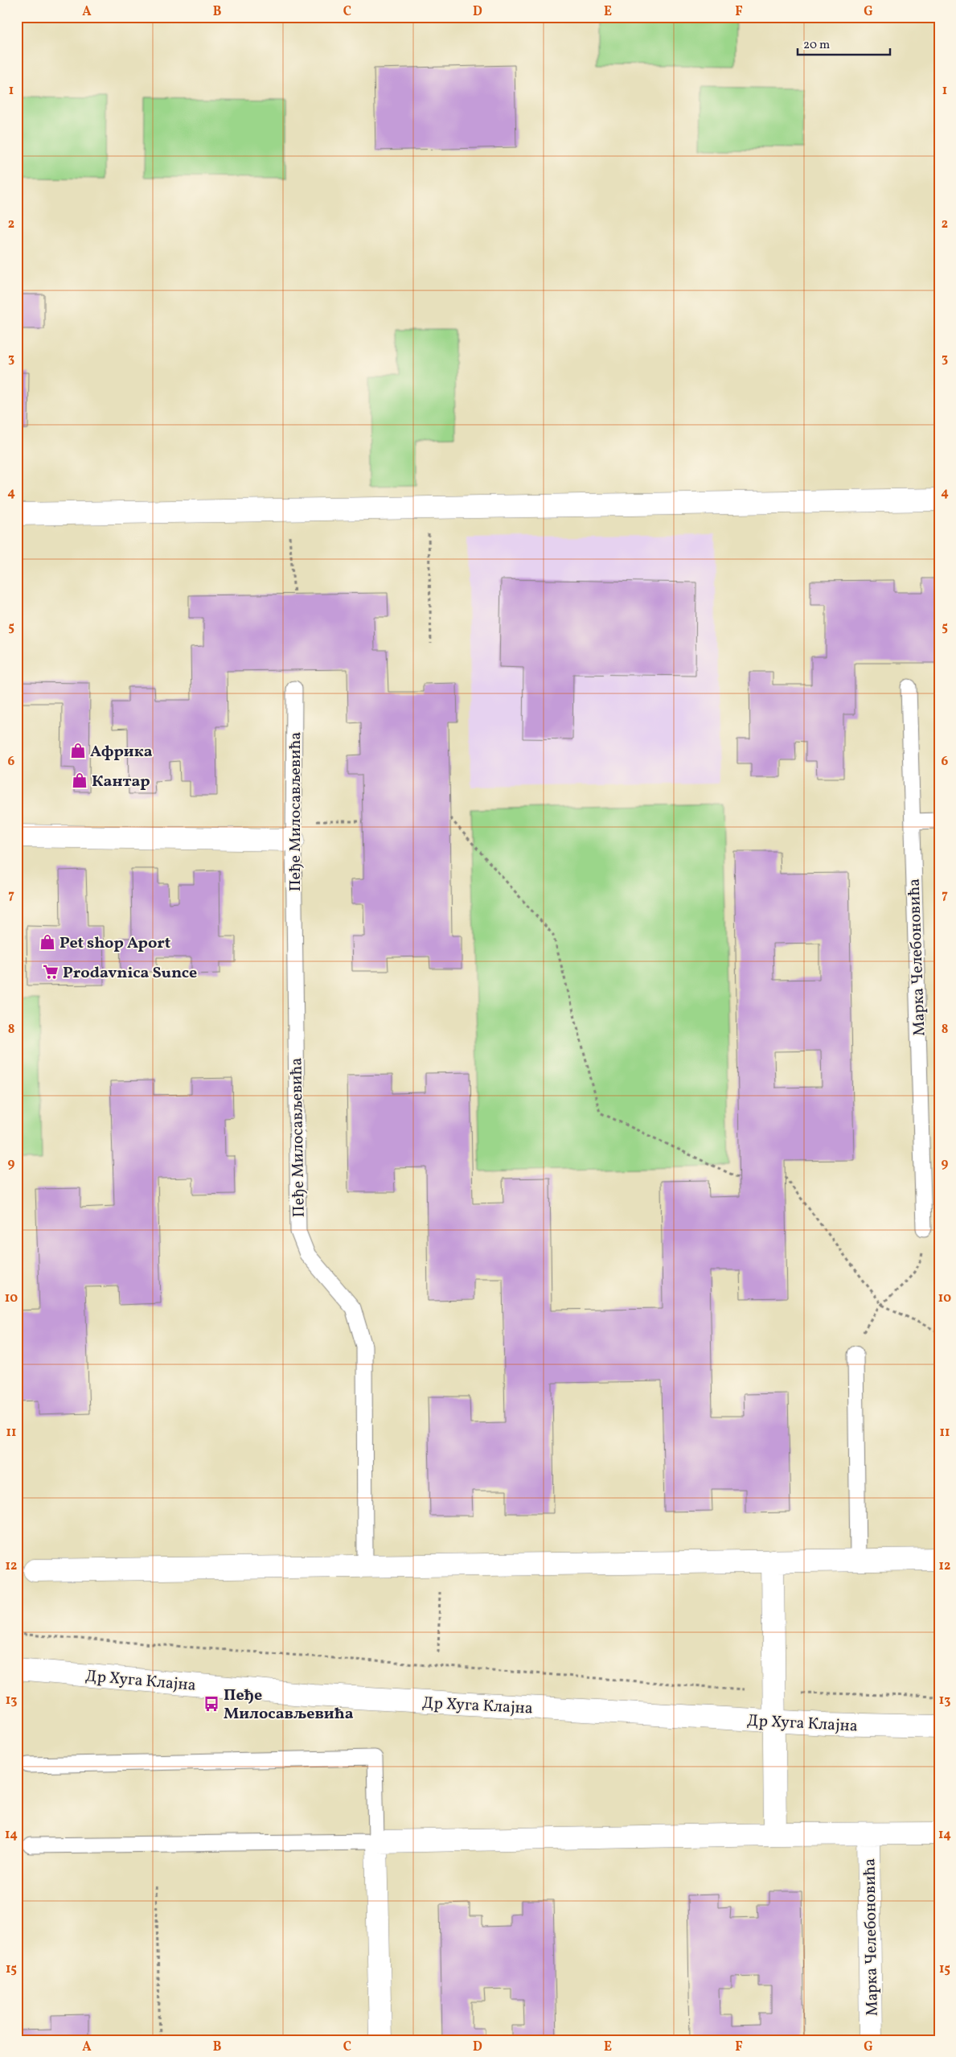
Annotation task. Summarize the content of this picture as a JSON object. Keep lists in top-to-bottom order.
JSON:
{
  "streets": {
    "street": ["Марка Челебоновића", "Др Хуга Клајна"],
    "lane": ["Пеђе Милосављевића"]
  },
  "places": {
    "shop": ["Африка", "Кантар", "Pet shop Aport"],
    "supermarket": ["Prodavnica Sunce"],
    "bus stop": ["Пеђе Милосављевића"]
  },
  "scale_bar": "20 m",
  "grid": {
    "columns": [
      "A",
      "B",
      "C",
      "D",
      "E",
      "F",
      "G"
    ],
    "rows": [
      "1",
      "2",
      "3",
      "4",
      "5",
      "6",
      "7",
      "8",
      "9",
      "10",
      "11",
      "12",
      "13",
      "14",
      "15"
    ]
  }
}
